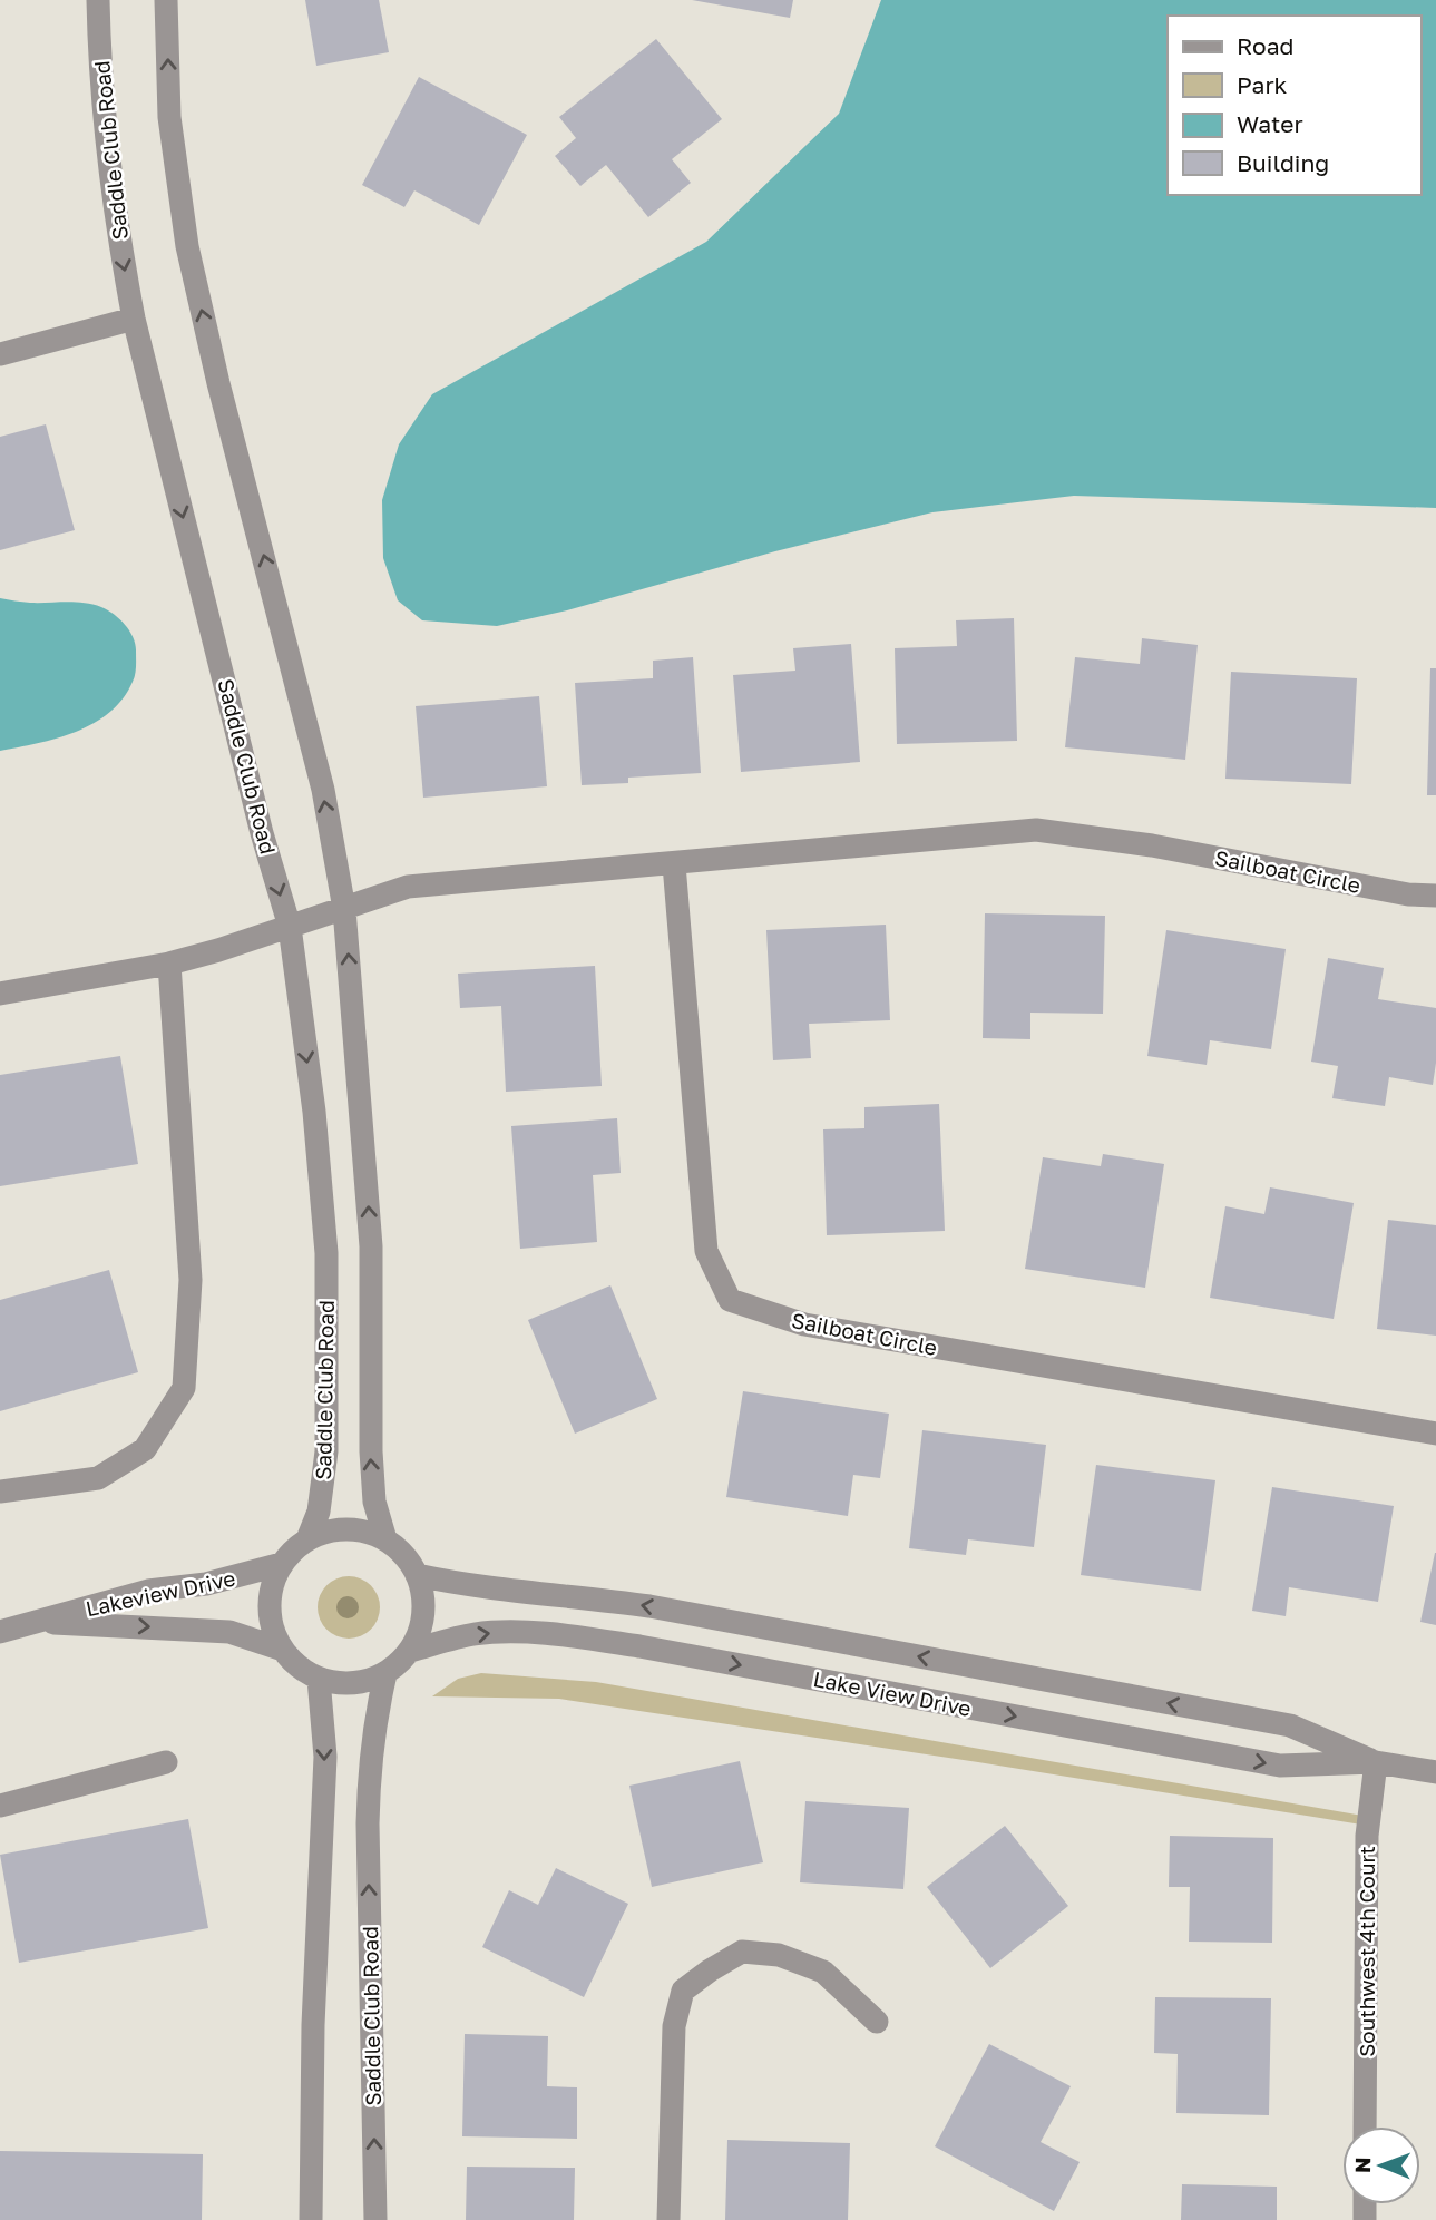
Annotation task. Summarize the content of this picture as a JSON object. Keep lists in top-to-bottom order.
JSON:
{
  "streets": {
    "street": [
      "Saddle Club Road",
      "Sailboat Circle",
      "Lakeview Drive",
      "Lake View Drive",
      "Southwest 4th Court"
    ]
  },
  "crossings": [
    ["Saddle Club Road", "Sailboat Circle"],
    ["Saddle Club Road", "Lakeview Drive"],
    ["Saddle Club Road", "Lake View Drive"],
    ["Lakeview Drive", "Lake View Drive"],
    ["Lake View Drive", "Southwest 4th Court"]
  ],
  "legend": [
    "Road",
    "Park",
    "Water",
    "Building"
  ],
  "north": "left"
}
